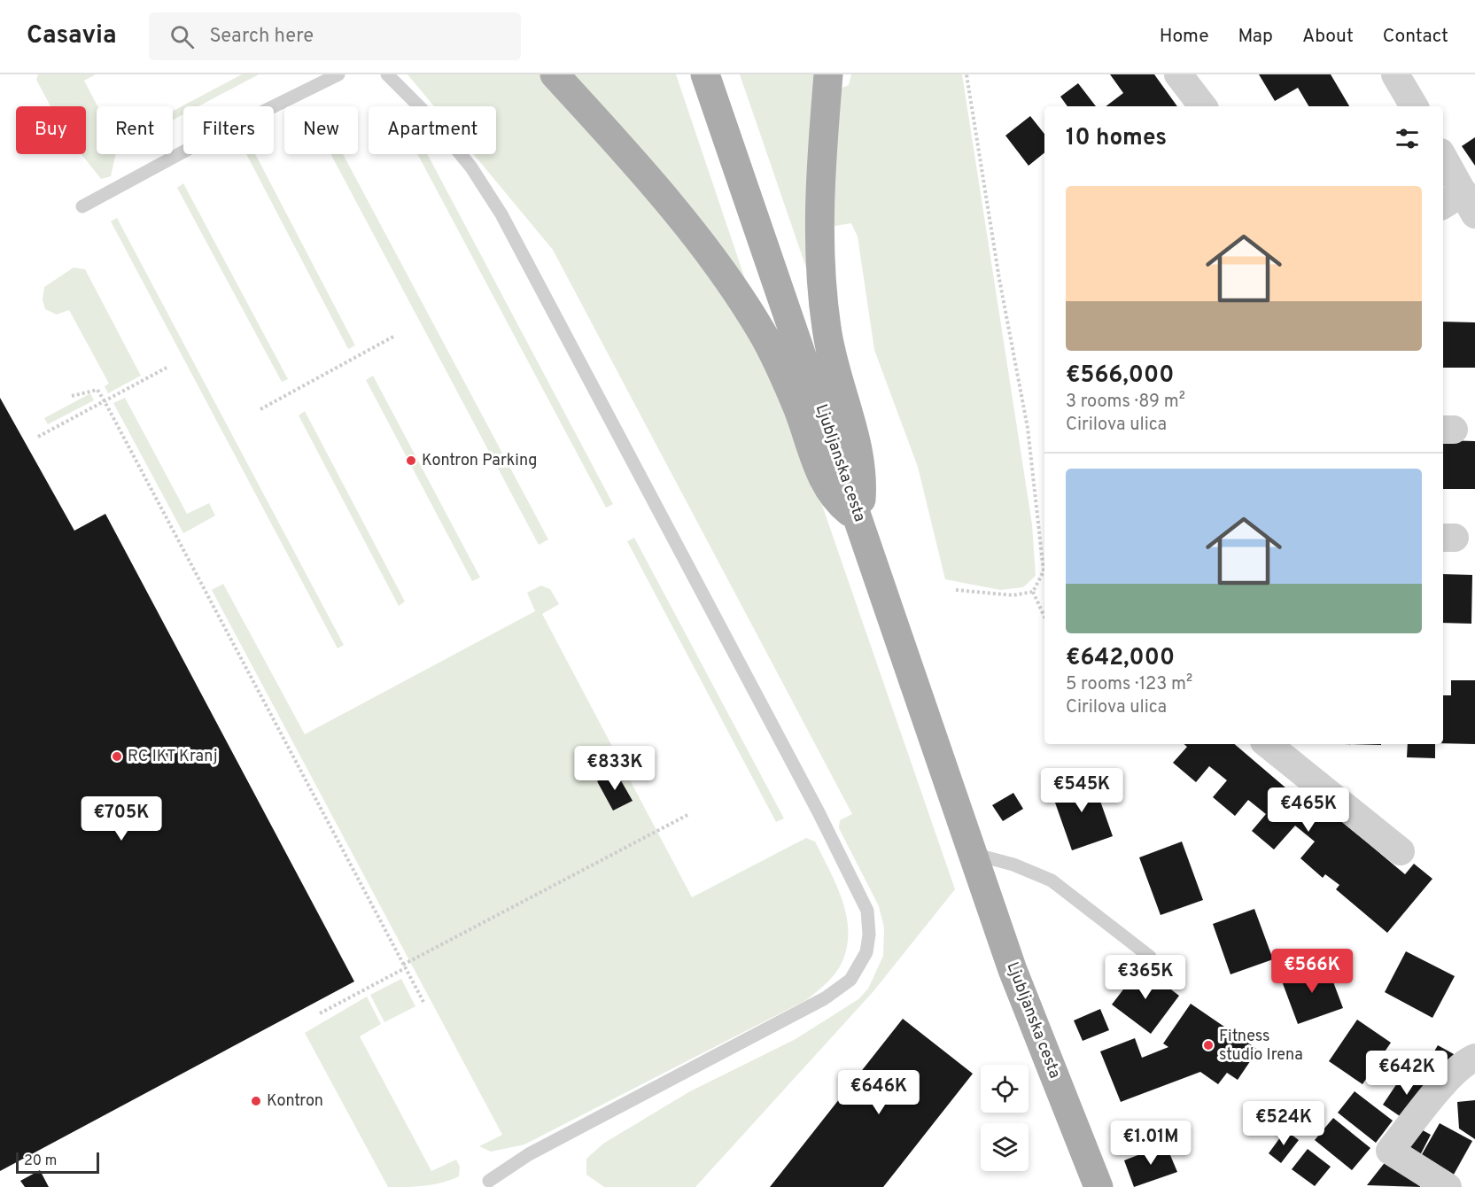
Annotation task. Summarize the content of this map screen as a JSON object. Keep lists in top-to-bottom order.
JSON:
{
  "streets": {
    "main road": ["Ljubljanska cesta"]
  },
  "places": [
    "Kontron Parking",
    "RC IKT Kranj",
    "Fitness studio Irena",
    "Kontron"
  ],
  "scale_bar": "20 m",
  "page": {
    "header": "Casavia",
    "search": "Search here",
    "nav": [
      "Home",
      "Map",
      "About",
      "Contact"
    ],
    "chip": [
      "Buy",
      "Rent",
      "Filters",
      "New",
      "Apartment"
    ],
    "heading": "10 homes",
    "list": [
      {
        "name": "€566,000",
        "note": "3 rooms · 89 m² · Cirilova ulica"
      },
      {
        "name": "€642,000",
        "note": "5 rooms · 123 m² · Cirilova ulica"
      }
    ],
    "price": [
      "€833K",
      "€545K",
      "€465K",
      "€705K",
      "€566K",
      "€365K",
      "€642K",
      "€646K",
      "€524K",
      "€1.01M"
    ],
    "scale": "20 m"
  }
}
